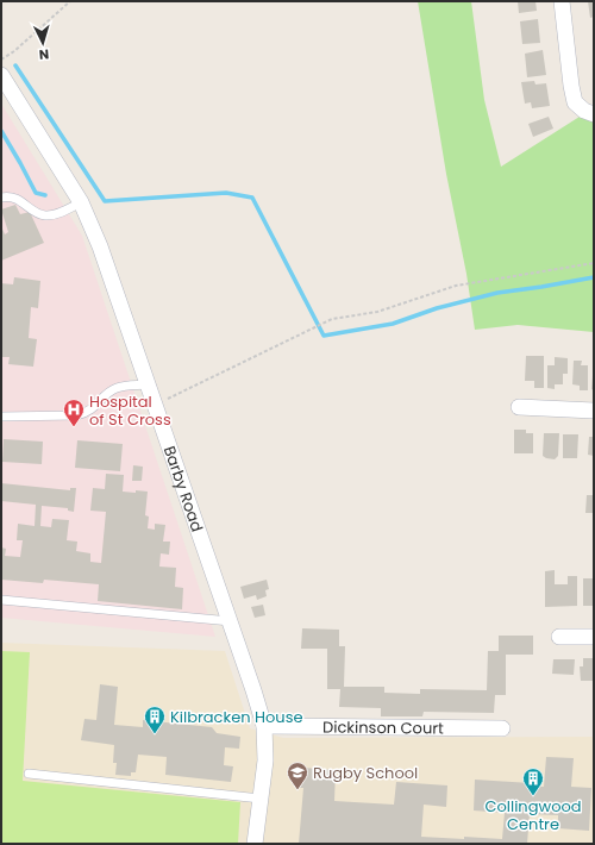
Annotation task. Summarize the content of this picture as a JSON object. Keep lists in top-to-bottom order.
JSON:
{
  "streets": {
    "street": ["Barby Road", "Dickinson Court"]
  },
  "crossings": [
    ["Barby Road", "Dickinson Court"]
  ],
  "places": {
    "hospital": ["Hospital of St Cross"],
    "building": ["Kilbracken House", "Collingwood Centre"],
    "school or university": ["Rugby School"]
  },
  "north": "bottom"
}
